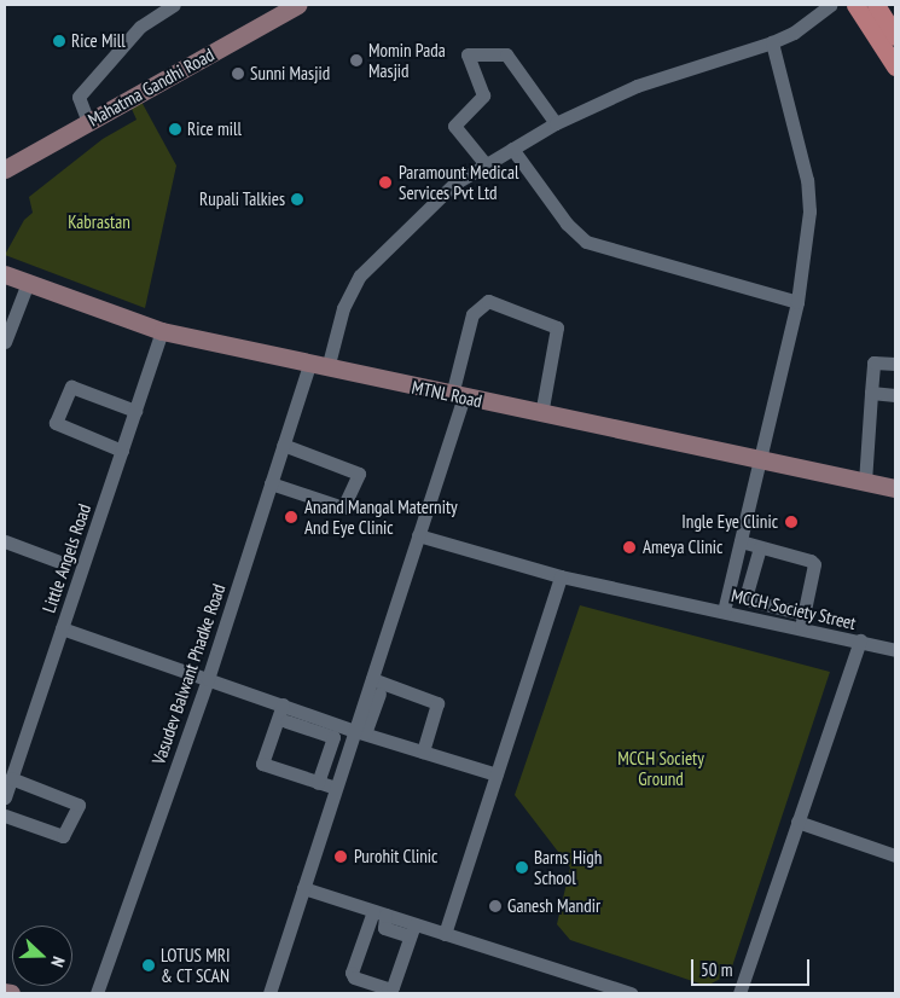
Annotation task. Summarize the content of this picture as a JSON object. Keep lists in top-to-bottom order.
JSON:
{
  "streets": {
    "street": [
      "Mahatma Gandhi Road",
      "MTNL Road",
      "Little Angels Road",
      "MCCH Society Street",
      "Vasudev Balwant Phadke Road"
    ]
  },
  "crossings": [
    ["MTNL Road", "Little Angels Road"],
    ["MTNL Road", "Vasudev Balwant Phadke Road"]
  ],
  "parks": ["Kabrastan", "MCCH Society Ground"],
  "places": [
    "Rice Mill",
    "Momin Pada Masjid",
    "Sunni Masjid",
    "Rice mill",
    "Paramount Medical Services Pvt Ltd",
    "Rupali Talkies",
    "Anand Mangal Maternity And Eye Clinic",
    "Ingle Eye Clinic",
    "Ameya Clinic",
    "Purohit Clinic",
    "Barns High School",
    "Ganesh Mandir",
    "LOTUS MRI & CT SCAN"
  ],
  "scale_bar": "50 m",
  "north": "right"
}
